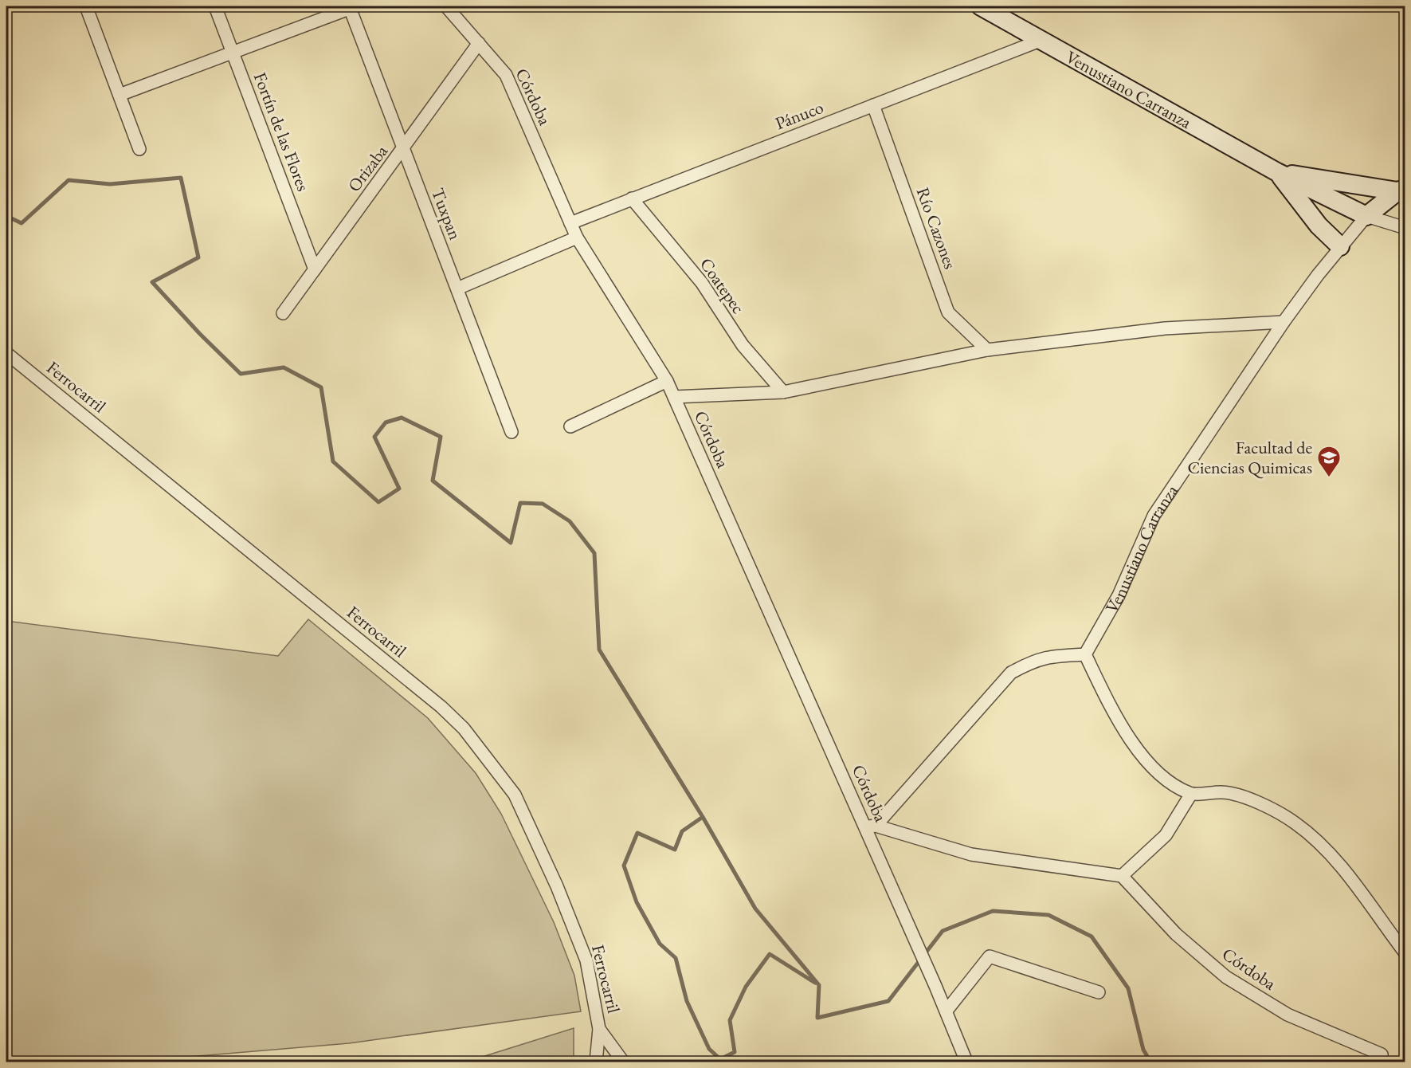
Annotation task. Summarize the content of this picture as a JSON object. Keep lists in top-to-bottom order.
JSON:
{
  "streets": {
    "main road": ["Venustiano Carranza"],
    "street": [
      "Córdoba",
      "Pánuco",
      "Fortín de las Flores",
      "Orizaba",
      "Tuxpan",
      "Río Cazones",
      "Coatepec",
      "Ferrocarril"
    ]
  },
  "crossings": [
    ["Venustiano Carranza", "Pánuco"],
    ["Córdoba", "Pánuco"],
    ["Córdoba", "Orizaba"],
    ["Pánuco", "Río Cazones"],
    ["Pánuco", "Coatepec"],
    ["Fortín de las Flores", "Orizaba"],
    ["Orizaba", "Tuxpan"]
  ],
  "places": {
    "school or university": ["Facultad de Ciencias Quimicas"]
  }
}
